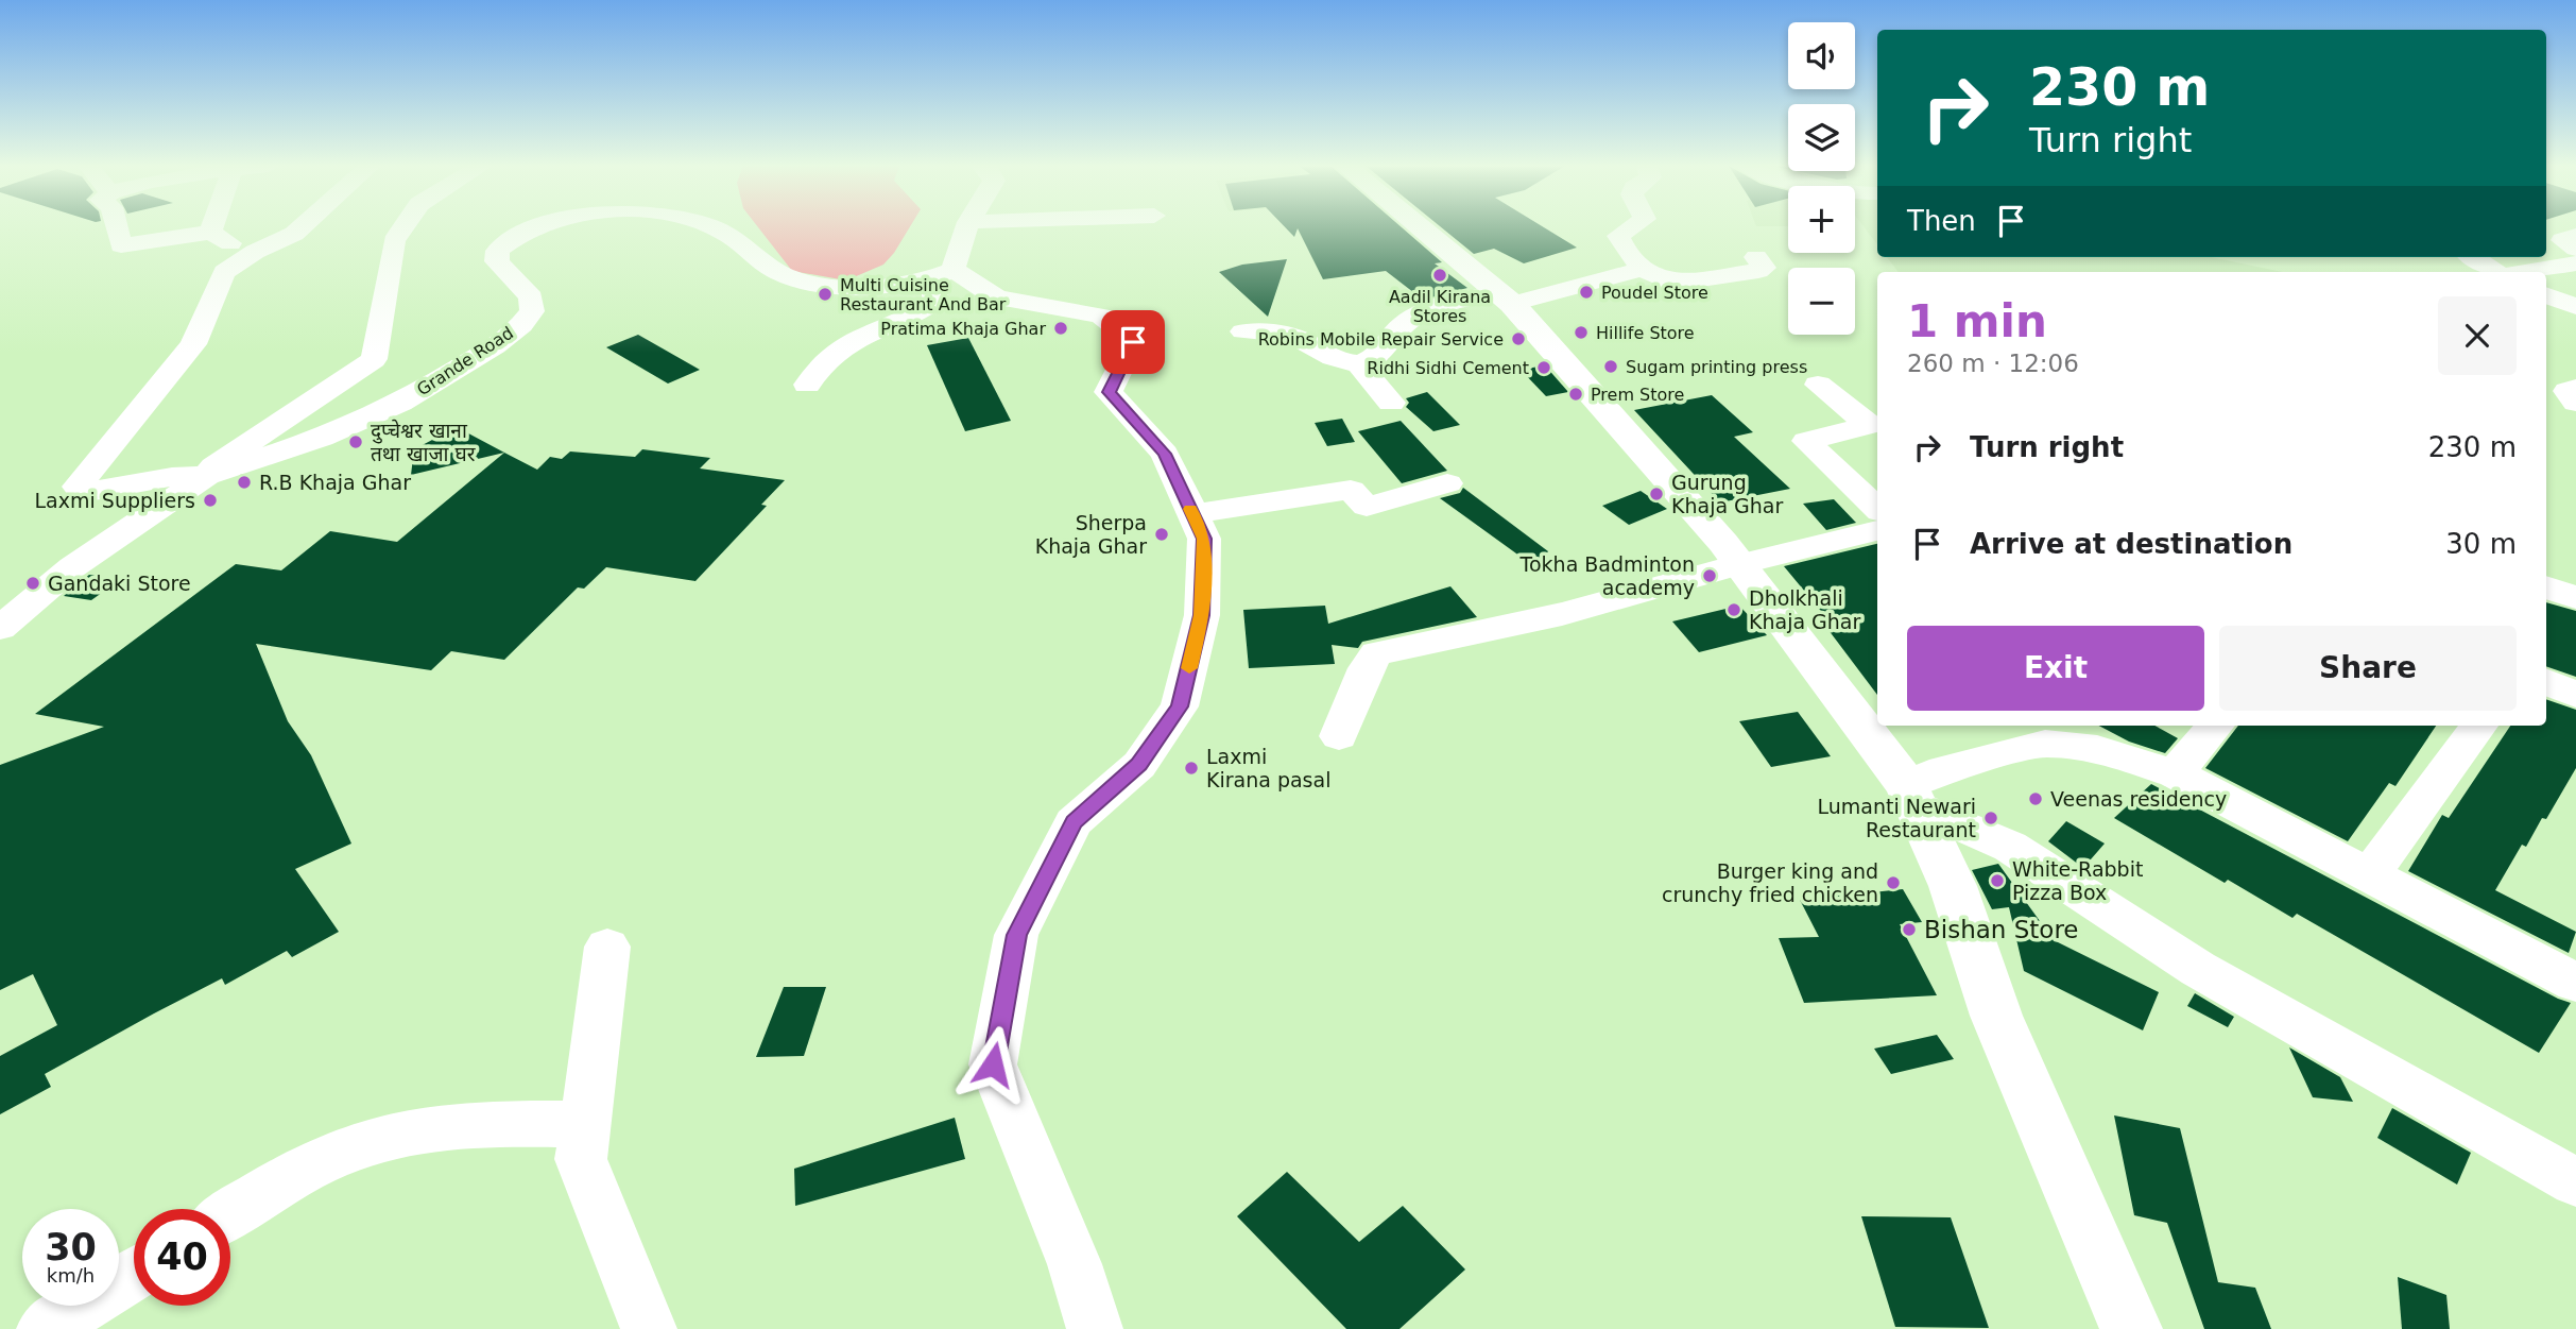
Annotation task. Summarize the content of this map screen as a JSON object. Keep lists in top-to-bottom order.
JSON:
{
  "streets": {
    "street": ["Grande Road"]
  },
  "places": [
    "Aadil Kirana Stores",
    "Poudel Store",
    "Multi Cuisine Restaurant And Bar",
    "Pratima Khaja Ghar",
    "Hillife Store",
    "Robins Mobile Repair Service",
    "Sugam printing press",
    "Ridhi Sidhi Cement",
    "Prem Store",
    "दुप्चेश्वर खाना तथा खाजा घर",
    "R.B Khaja Ghar",
    "Gurung Khaja Ghar",
    "Laxmi Suppliers",
    "Sherpa Khaja Ghar",
    "Tokha Badminton academy",
    "Gandaki Store",
    "Dholkhali Khaja Ghar",
    "Laxmi Kirana pasal",
    "Veenas residency",
    "Lumanti Newari Restaurant",
    "White-Rabbit Pizza Box",
    "Burger king and crunchy fried chicken",
    "Bishan Store"
  ],
  "page": {
    "map_buttons": ["+", "−"],
    "turn": ["230 m", "Turn right"],
    "then": "Then",
    "heading": ["1 min", "260 m · 12:06"],
    "list": [
      {
        "name": "Turn right",
        "value": "230 m"
      },
      {
        "name": "Arrive at destination",
        "value": "30 m"
      }
    ],
    "buttons": ["Exit", "Share"],
    "speed": "30 km/h",
    "limit": "40"
  }
}
